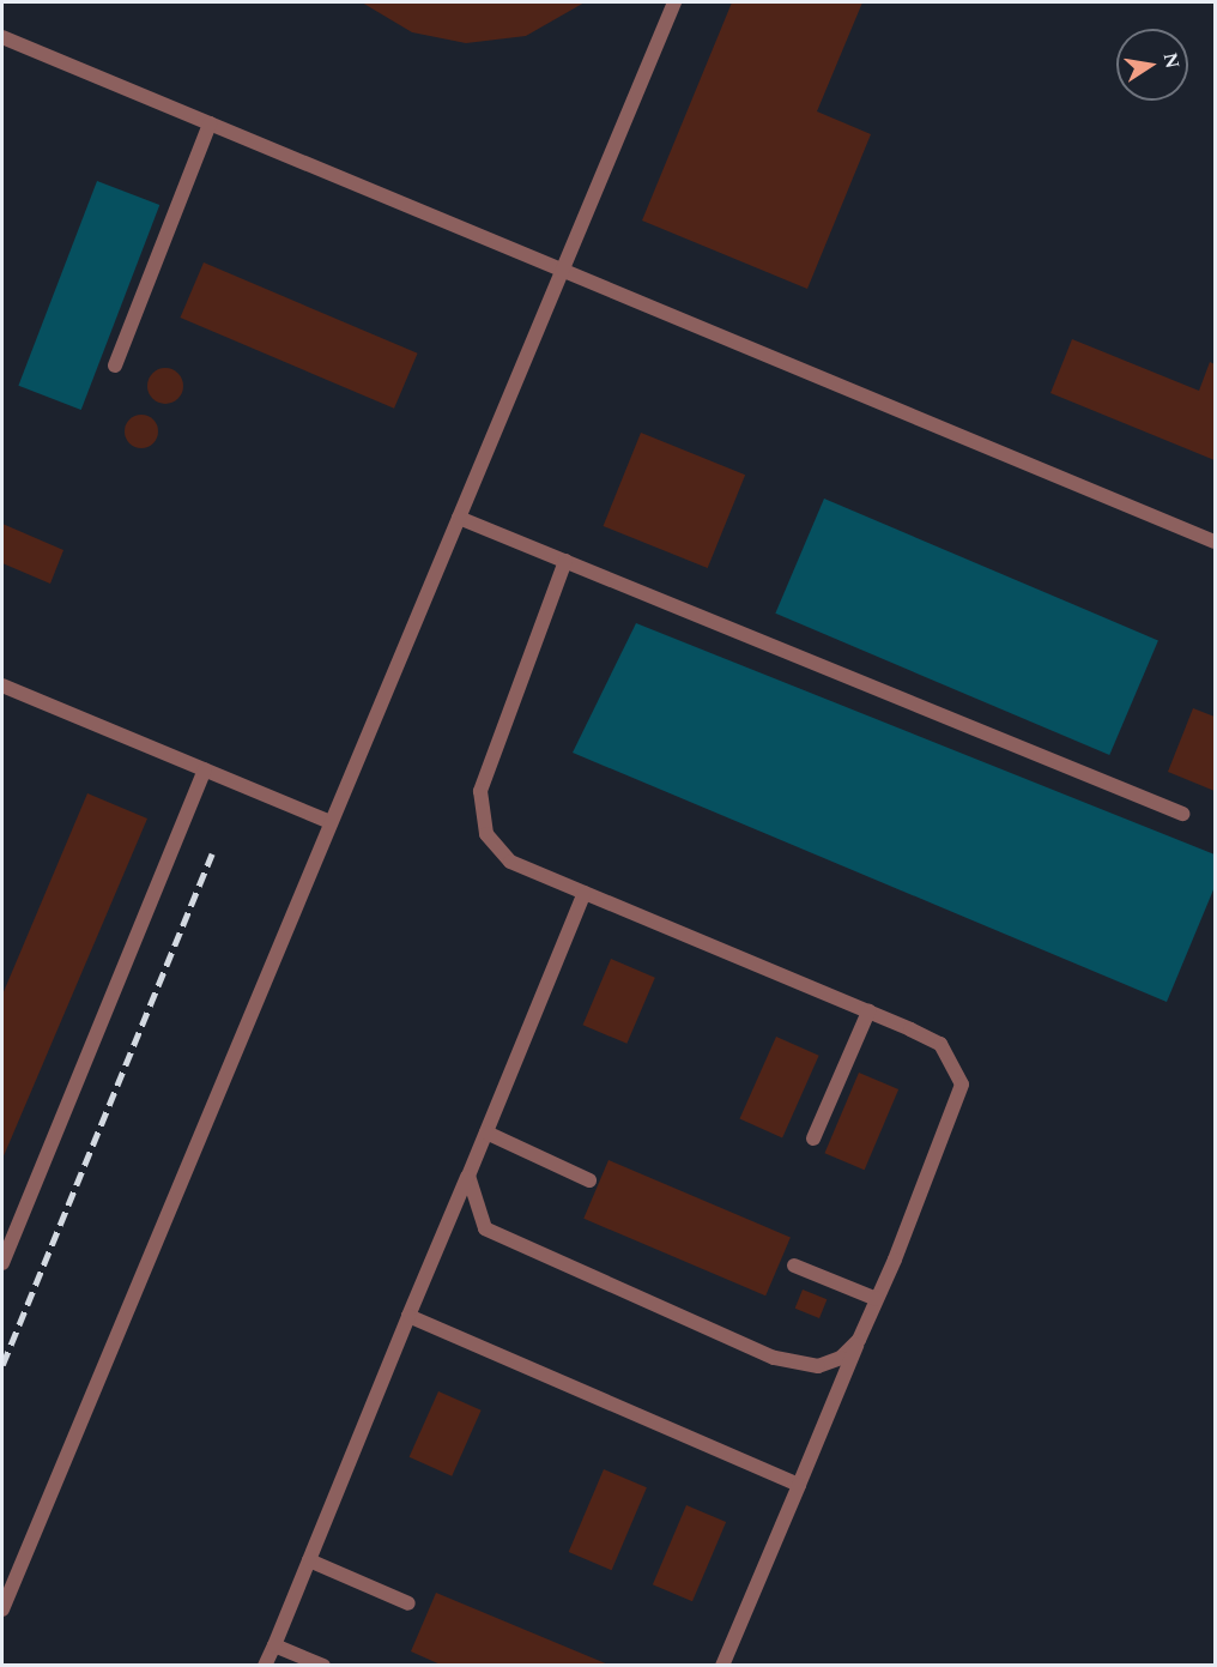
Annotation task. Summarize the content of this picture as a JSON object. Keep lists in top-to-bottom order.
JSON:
{
  "north": "right"
}
